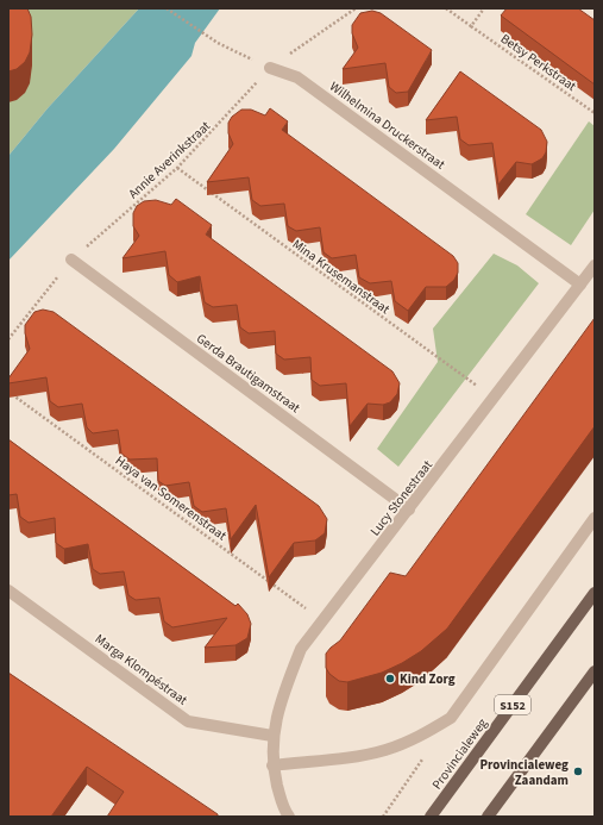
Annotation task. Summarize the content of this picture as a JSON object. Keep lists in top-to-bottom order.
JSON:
{
  "streets": {
    "main road": ["S152", "Provincialeweg"],
    "street": [
      "Wilhelmina Druckerstraat",
      "Gerda Brautigamstraat",
      "Lucy Stonestraat",
      "Marga Klompéstraat"
    ],
    "path": [
      "Betsy Perkstraat",
      "Annie Averinkstraat",
      "Mina Krusemanstraat",
      "Haya van Somerenstraat"
    ]
  },
  "crossings": [
    ["Wilhelmina Druckerstraat", "Annie Averinkstraat"],
    ["Wilhelmina Druckerstraat", "Lucy Stonestraat"],
    ["Annie Averinkstraat", "Mina Krusemanstraat"],
    ["Annie Averinkstraat", "Gerda Brautigamstraat"],
    ["Mina Krusemanstraat", "Lucy Stonestraat"],
    ["Gerda Brautigamstraat", "Lucy Stonestraat"],
    ["Haya van Somerenstraat", "Lucy Stonestraat"],
    ["Lucy Stonestraat", "Marga Klompéstraat"]
  ],
  "places": ["Kind Zorg", "Provincialeweg Zaandam"]
}
